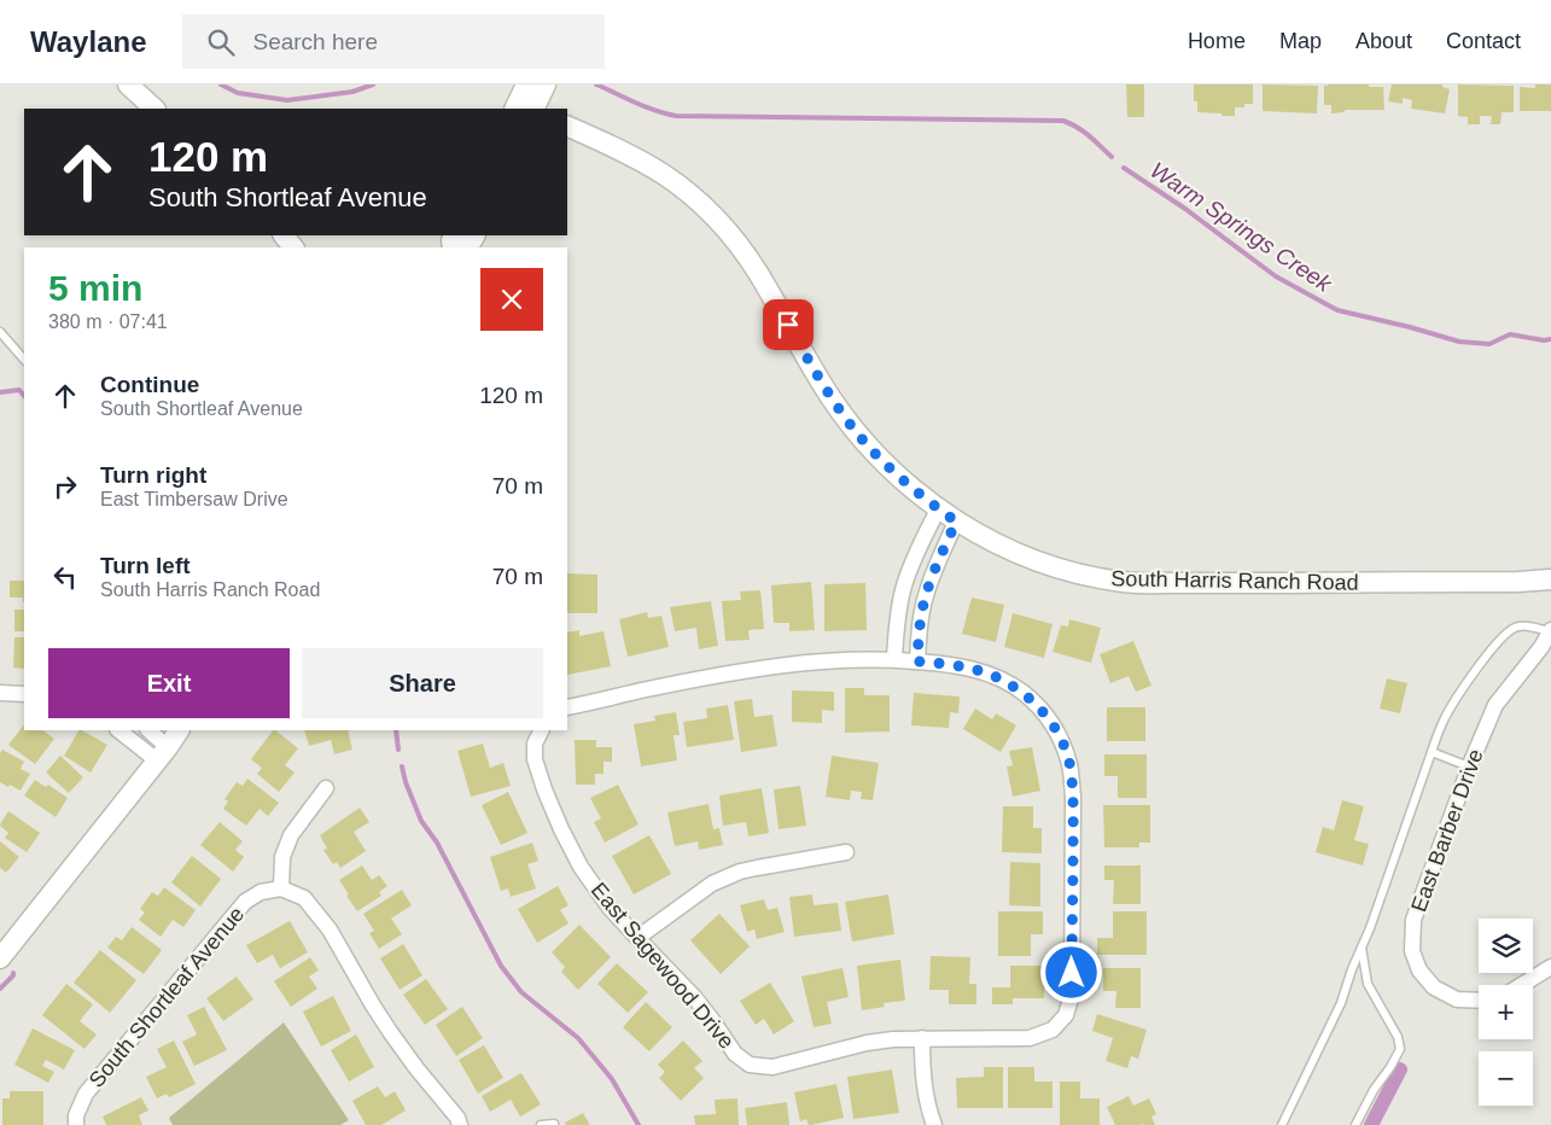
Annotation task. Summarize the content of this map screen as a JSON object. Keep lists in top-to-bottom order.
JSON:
{
  "streets": {
    "street": [
      "South Harris Ranch Road",
      "East Barber Drive",
      "East Sagewood Drive",
      "South Shortleaf Avenue"
    ]
  },
  "water": ["Warm Springs Creek"],
  "page": {
    "header": "Waylane",
    "search": "Search here",
    "nav": [
      "Home",
      "Map",
      "About",
      "Contact"
    ],
    "turn": ["120 m", "South Shortleaf Avenue"],
    "heading": ["5 min", "380 m · 07:41"],
    "list": [
      {
        "name": "Continue",
        "note": "South Shortleaf Avenue",
        "value": "120 m"
      },
      {
        "name": "Turn right",
        "note": "East Timbersaw Drive",
        "value": "70 m"
      },
      {
        "name": "Turn left",
        "note": "South Harris Ranch Road",
        "value": "70 m"
      }
    ],
    "buttons": ["Exit", "Share"],
    "map_buttons": ["+", "−"]
  }
}
